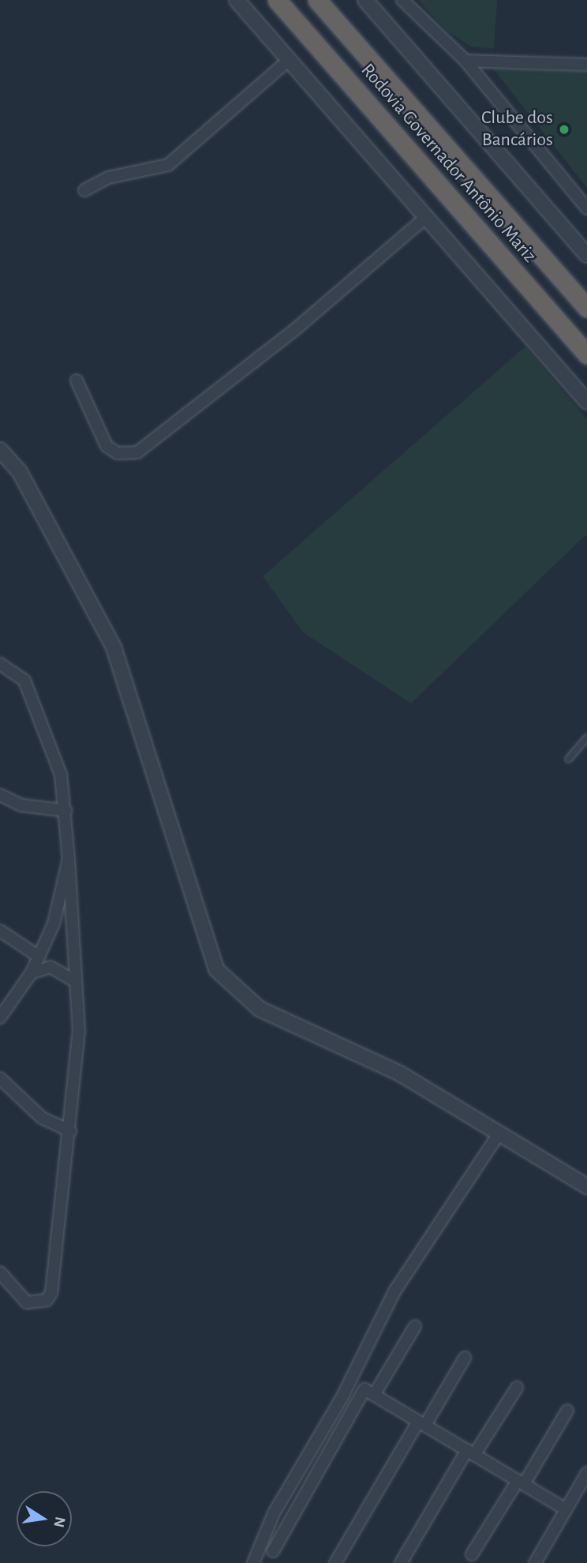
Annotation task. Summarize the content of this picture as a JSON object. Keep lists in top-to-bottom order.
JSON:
{
  "streets": {
    "highway": ["Rodovia Governador Antônio Mariz"]
  },
  "places": ["Clube dos Bancários"],
  "north": "right"
}
